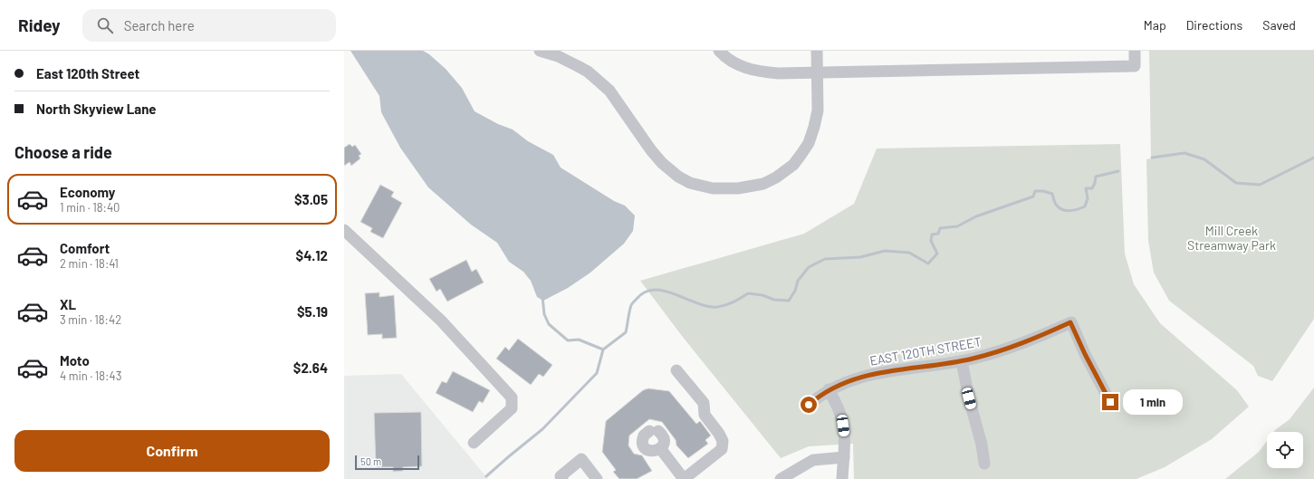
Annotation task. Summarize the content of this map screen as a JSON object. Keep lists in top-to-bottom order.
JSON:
{
  "streets": {
    "street": ["EAST 120TH STREET"]
  },
  "parks": ["Mill Creek Streamway Park"],
  "scale_bar": "50 m",
  "page": {
    "header": "Ridey",
    "search": "Search here",
    "nav": ["Map", "Directions", "Saved"],
    "banner": ["East 120th Street", "North Skyview Lane"],
    "heading": "Choose a ride",
    "list": [
      {
        "name": "Economy",
        "note": "1 min · 18:40",
        "value": "$3.05"
      },
      {
        "name": "Comfort",
        "note": "2 min · 18:41",
        "value": "$4.12"
      },
      {
        "name": "XL",
        "note": "3 min · 18:42",
        "value": "$5.19"
      },
      {
        "name": "Moto",
        "note": "4 min · 18:43",
        "value": "$2.64"
      }
    ],
    "bubble": "1 min",
    "buttons": "Confirm",
    "scale": "50 m"
  }
}
